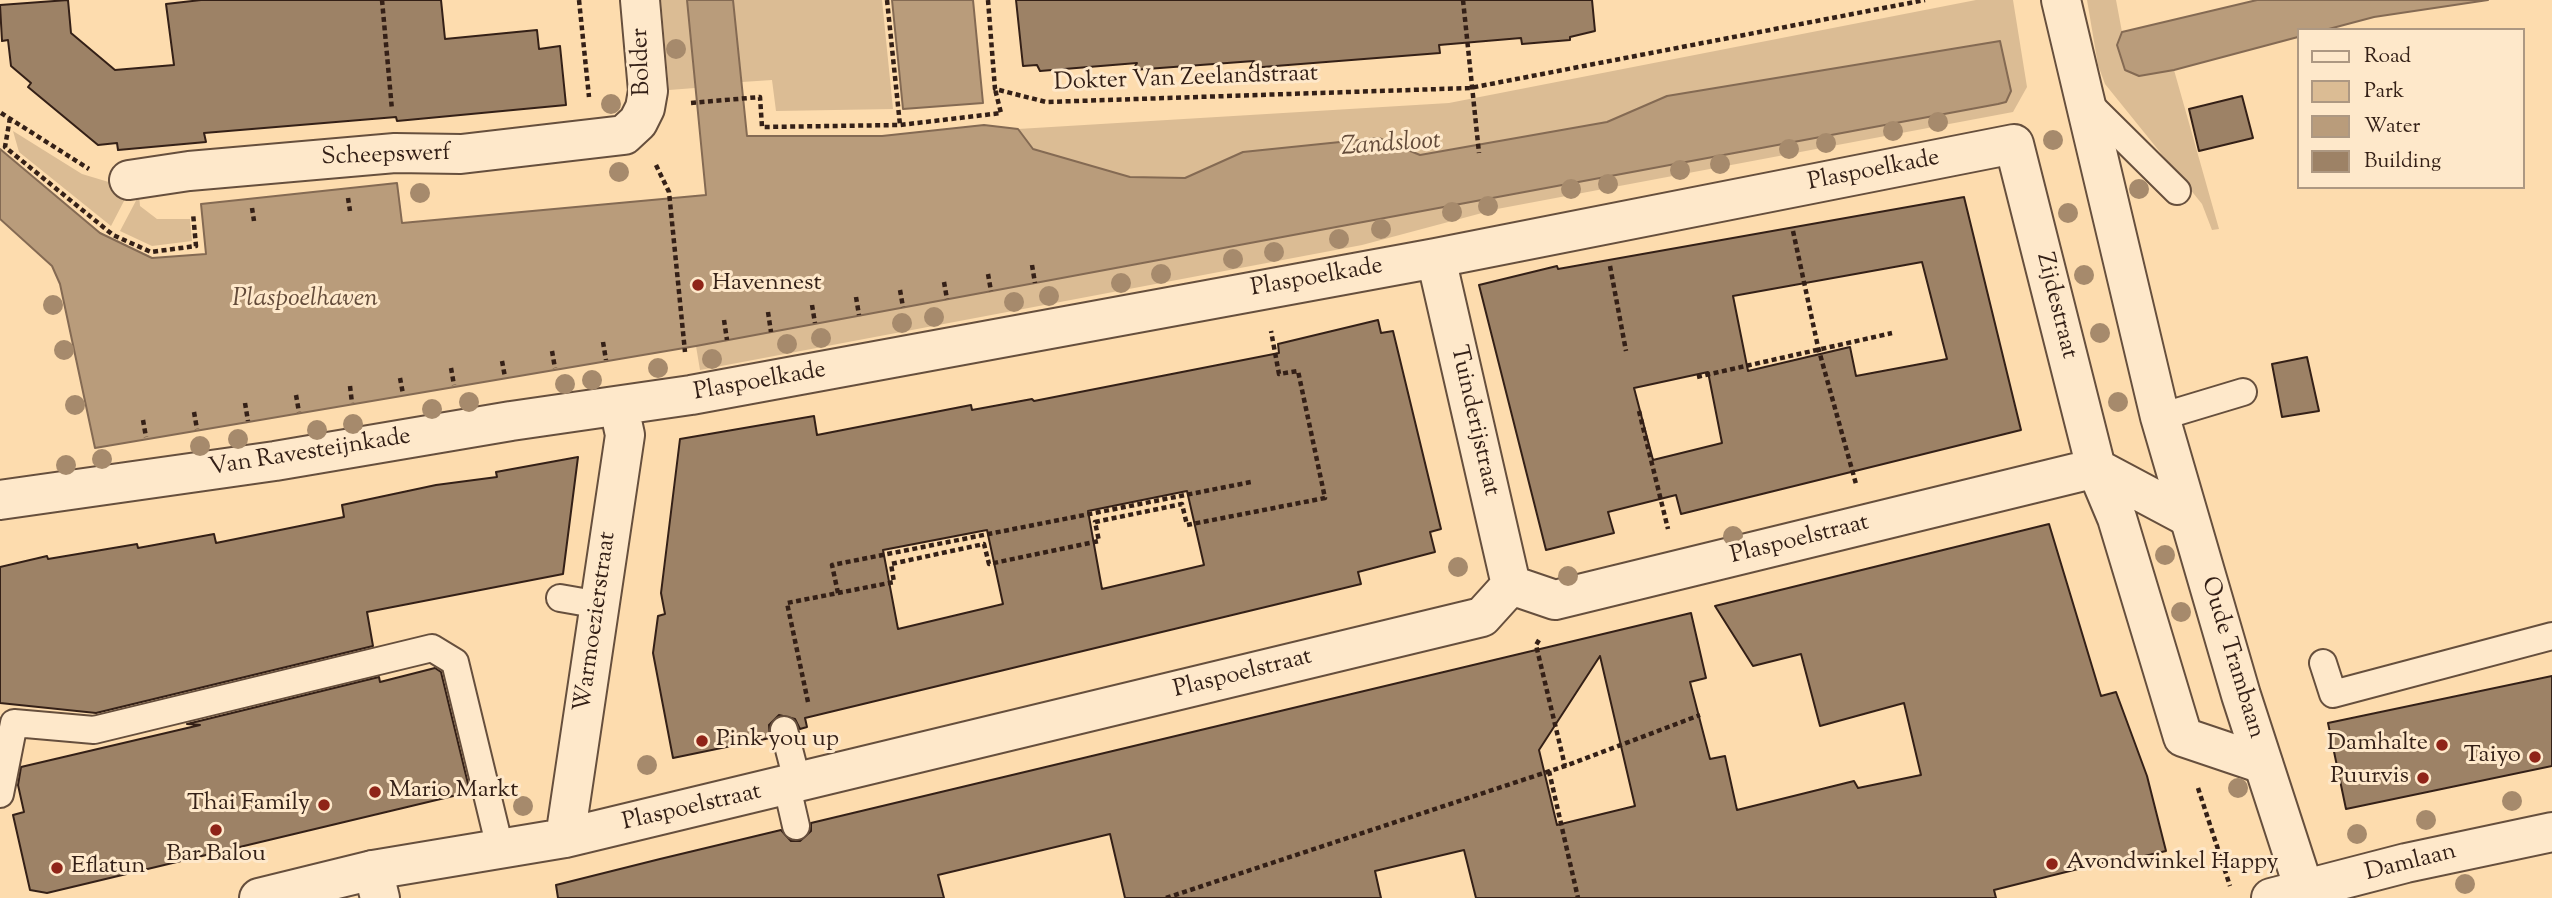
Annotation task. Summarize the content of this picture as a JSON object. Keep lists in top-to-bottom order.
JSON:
{
  "streets": {
    "street": [
      "Bolder",
      "Scheepswerf",
      "Plaspoelkade",
      "Zijdestraat",
      "Tuinderijstraat",
      "Van Ravesteijnkade",
      "Plaspoelstraat",
      "Warmoezierstraat",
      "Oude Trambaan",
      "Damlaan"
    ],
    "path": ["Dokter Van Zeelandstraat"]
  },
  "crossings": [
    ["Bolder", "Scheepswerf"],
    ["Plaspoelkade", "Zijdestraat"],
    ["Plaspoelkade", "Tuinderijstraat"],
    ["Plaspoelkade", "Van Ravesteijnkade"],
    ["Plaspoelkade", "Warmoezierstraat"],
    ["Zijdestraat", "Plaspoelstraat"],
    ["Tuinderijstraat", "Plaspoelstraat"],
    ["Van Ravesteijnkade", "Warmoezierstraat"],
    ["Plaspoelstraat", "Warmoezierstraat"],
    ["Oude Trambaan", "Damlaan"]
  ],
  "water": ["Zandsloot", "Plaspoelhaven"],
  "places": [
    "Havennest",
    "Pink you up",
    "Damhalte",
    "Taiyo",
    "Puurvis",
    "Mario Markt",
    "Thai Family",
    "Bar Balou",
    "Avondwinkel Happy",
    "Eflatun"
  ],
  "legend": [
    "Road",
    "Park",
    "Water",
    "Building"
  ]
}
